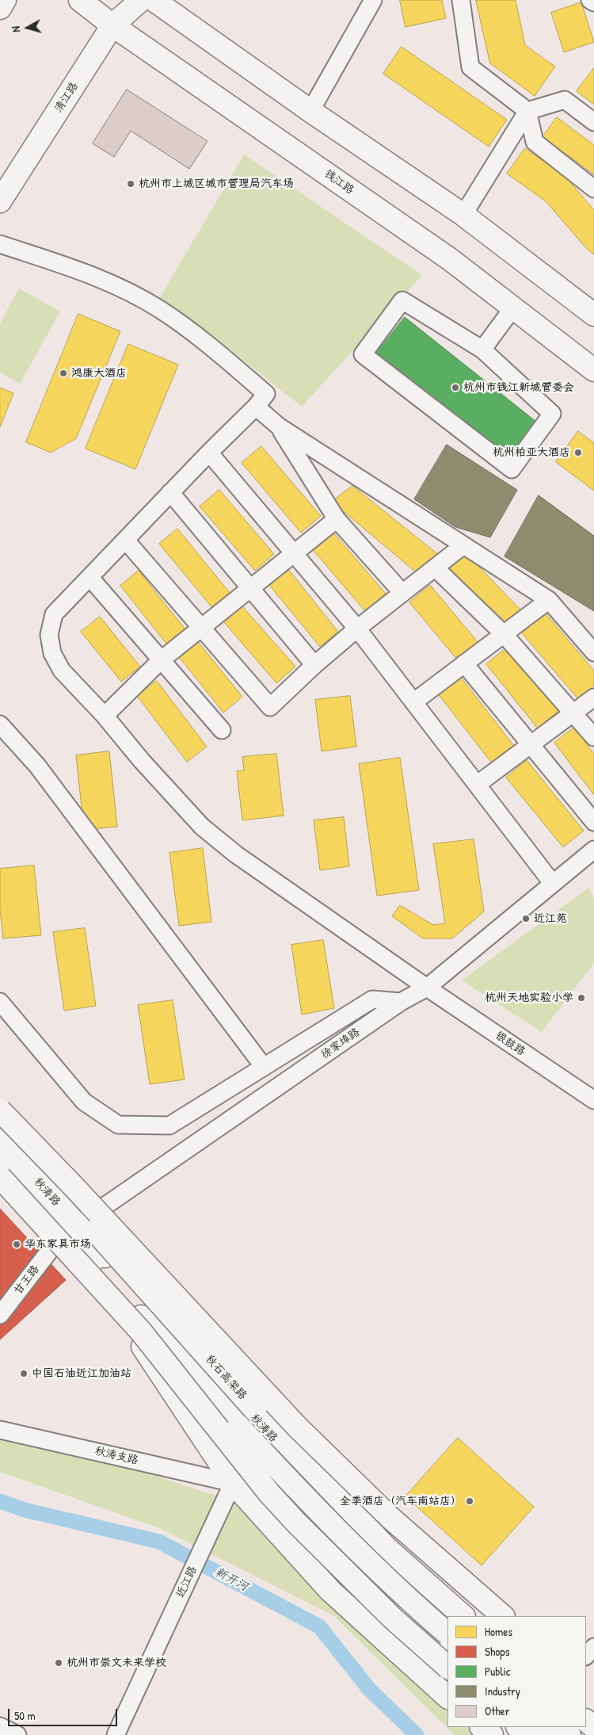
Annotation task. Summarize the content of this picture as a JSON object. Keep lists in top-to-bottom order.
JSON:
{
  "streets": {
    "main road": [
      "清江路",
      "钱江路",
      "秋涛路",
      "秋石高架路"
    ],
    "street": [
      "徐家埠路",
      "银鼓路",
      "甘王路",
      "秋涛支路",
      "近江路"
    ]
  },
  "crossings": [
    ["清江路", "钱江路"],
    ["徐家埠路", "银鼓路"],
    ["徐家埠路", "秋涛路"],
    ["秋涛路", "近江路"],
    ["秋涛支路", "近江路"]
  ],
  "water": ["新开河"],
  "places": [
    "杭州市上城区城市管理局汽车场",
    "鸿康大酒店",
    "杭州市钱江新城管委会",
    "杭州柏亚大酒店",
    "近江苑",
    "杭州天地实验小学",
    "华东家具市场",
    "中国石油近江加油站",
    "全季酒店（汽车南站店）",
    "杭州市崇文未来学校"
  ],
  "legend": [
    "Homes",
    "Shops",
    "Public",
    "Industry",
    "Other"
  ],
  "scale_bar": "50 m",
  "north": "left"
}
